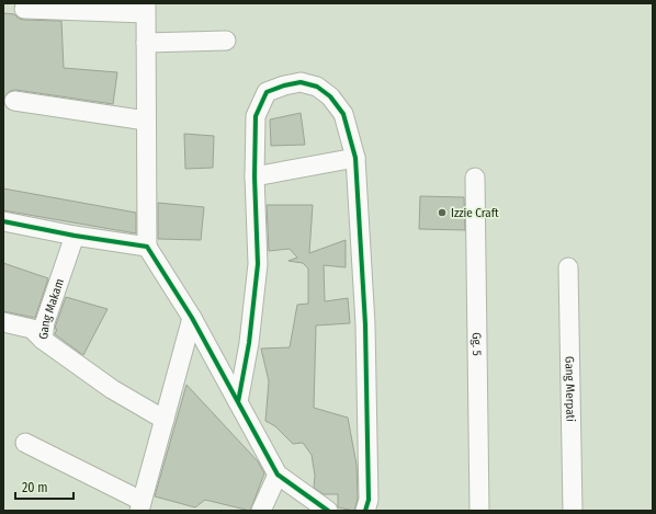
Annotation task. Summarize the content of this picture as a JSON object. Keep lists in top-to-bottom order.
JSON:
{
  "streets": {
    "street": ["Gang Makam", "Gg. 5", "Gang Merpati"]
  },
  "places": ["Izzie Craft"],
  "scale_bar": "20 m"
}
